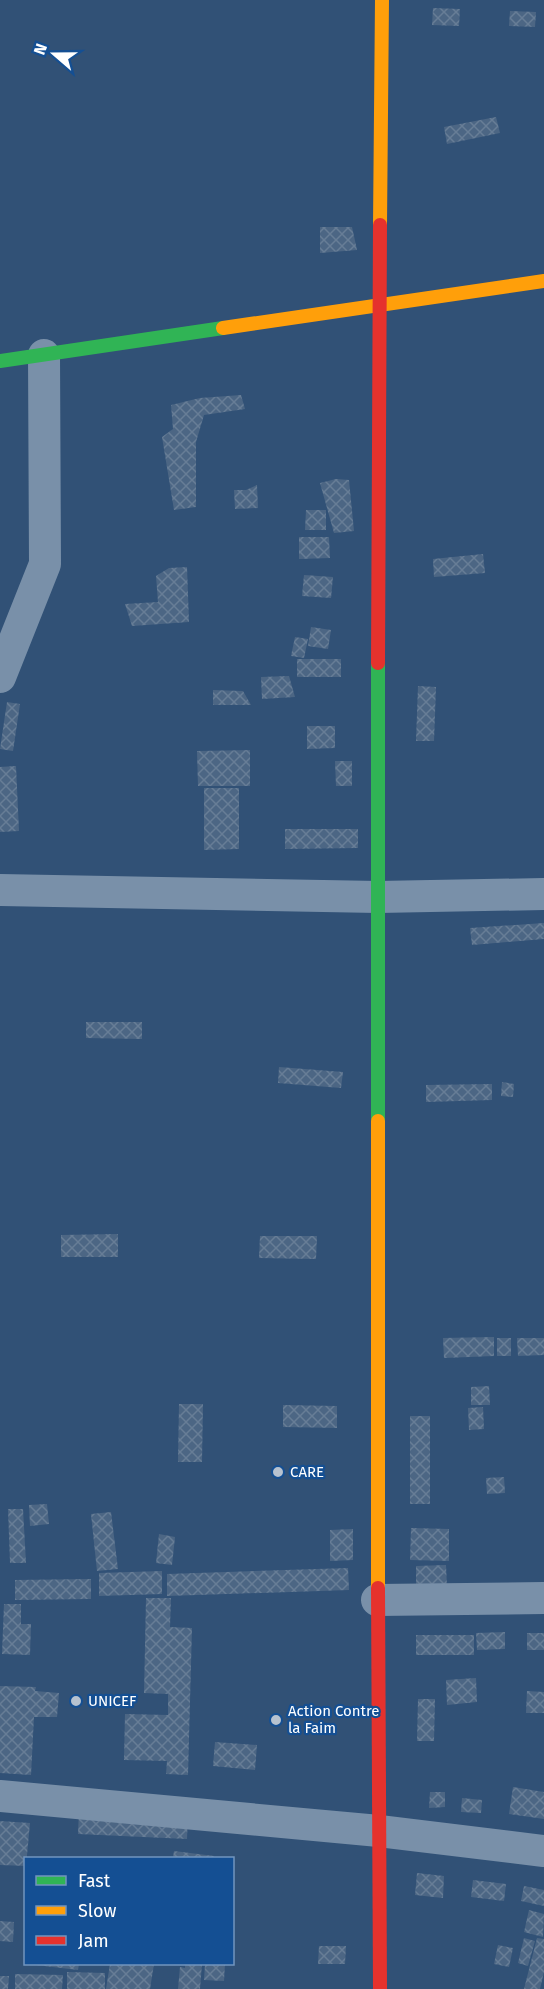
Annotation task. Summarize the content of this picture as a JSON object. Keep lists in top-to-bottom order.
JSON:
{
  "places": ["CARE", "UNICEF", "Action Contre la Faim"],
  "legend": ["Fast", "Slow", "Jam"],
  "north": "left"
}
